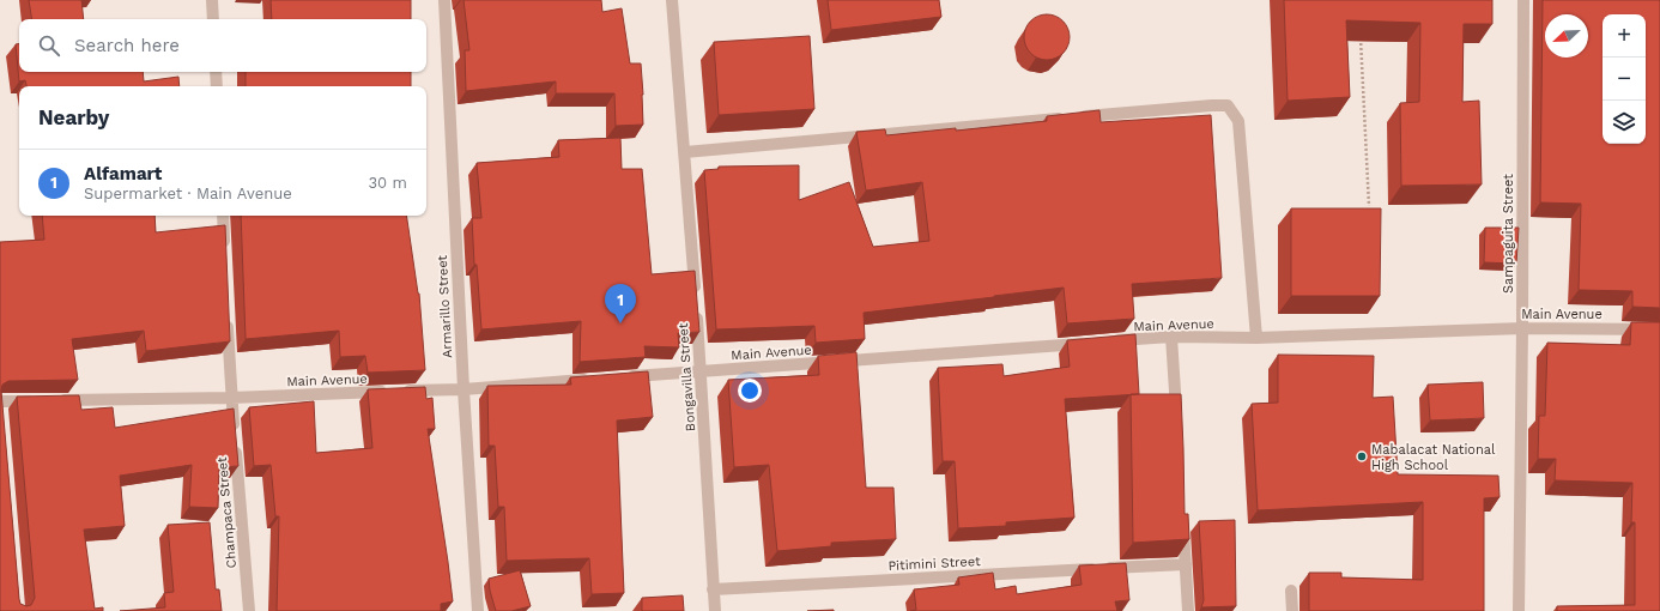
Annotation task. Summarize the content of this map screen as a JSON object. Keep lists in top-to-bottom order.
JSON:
{
  "streets": {
    "street": [
      "Sampaguita Street",
      "Armarillo Street",
      "Main Avenue",
      "Bongavilla Street",
      "Champaca Street",
      "Pitimini Street"
    ]
  },
  "crossings": [
    ["Sampaguita Street", "Main Avenue"],
    ["Armarillo Street", "Main Avenue"],
    ["Main Avenue", "Bongavilla Street"],
    ["Main Avenue", "Champaca Street"],
    ["Bongavilla Street", "Pitimini Street"]
  ],
  "places": ["Mabalacat National High School"],
  "north": "bottom left",
  "page": {
    "map_buttons": ["+", "−"],
    "search": "Search here",
    "heading": "Nearby",
    "list": [
      {
        "mark": "1",
        "name": "Alfamart",
        "note": "Supermarket · Main Avenue",
        "value": "30 m"
      }
    ],
    "pins": "1"
  }
}
